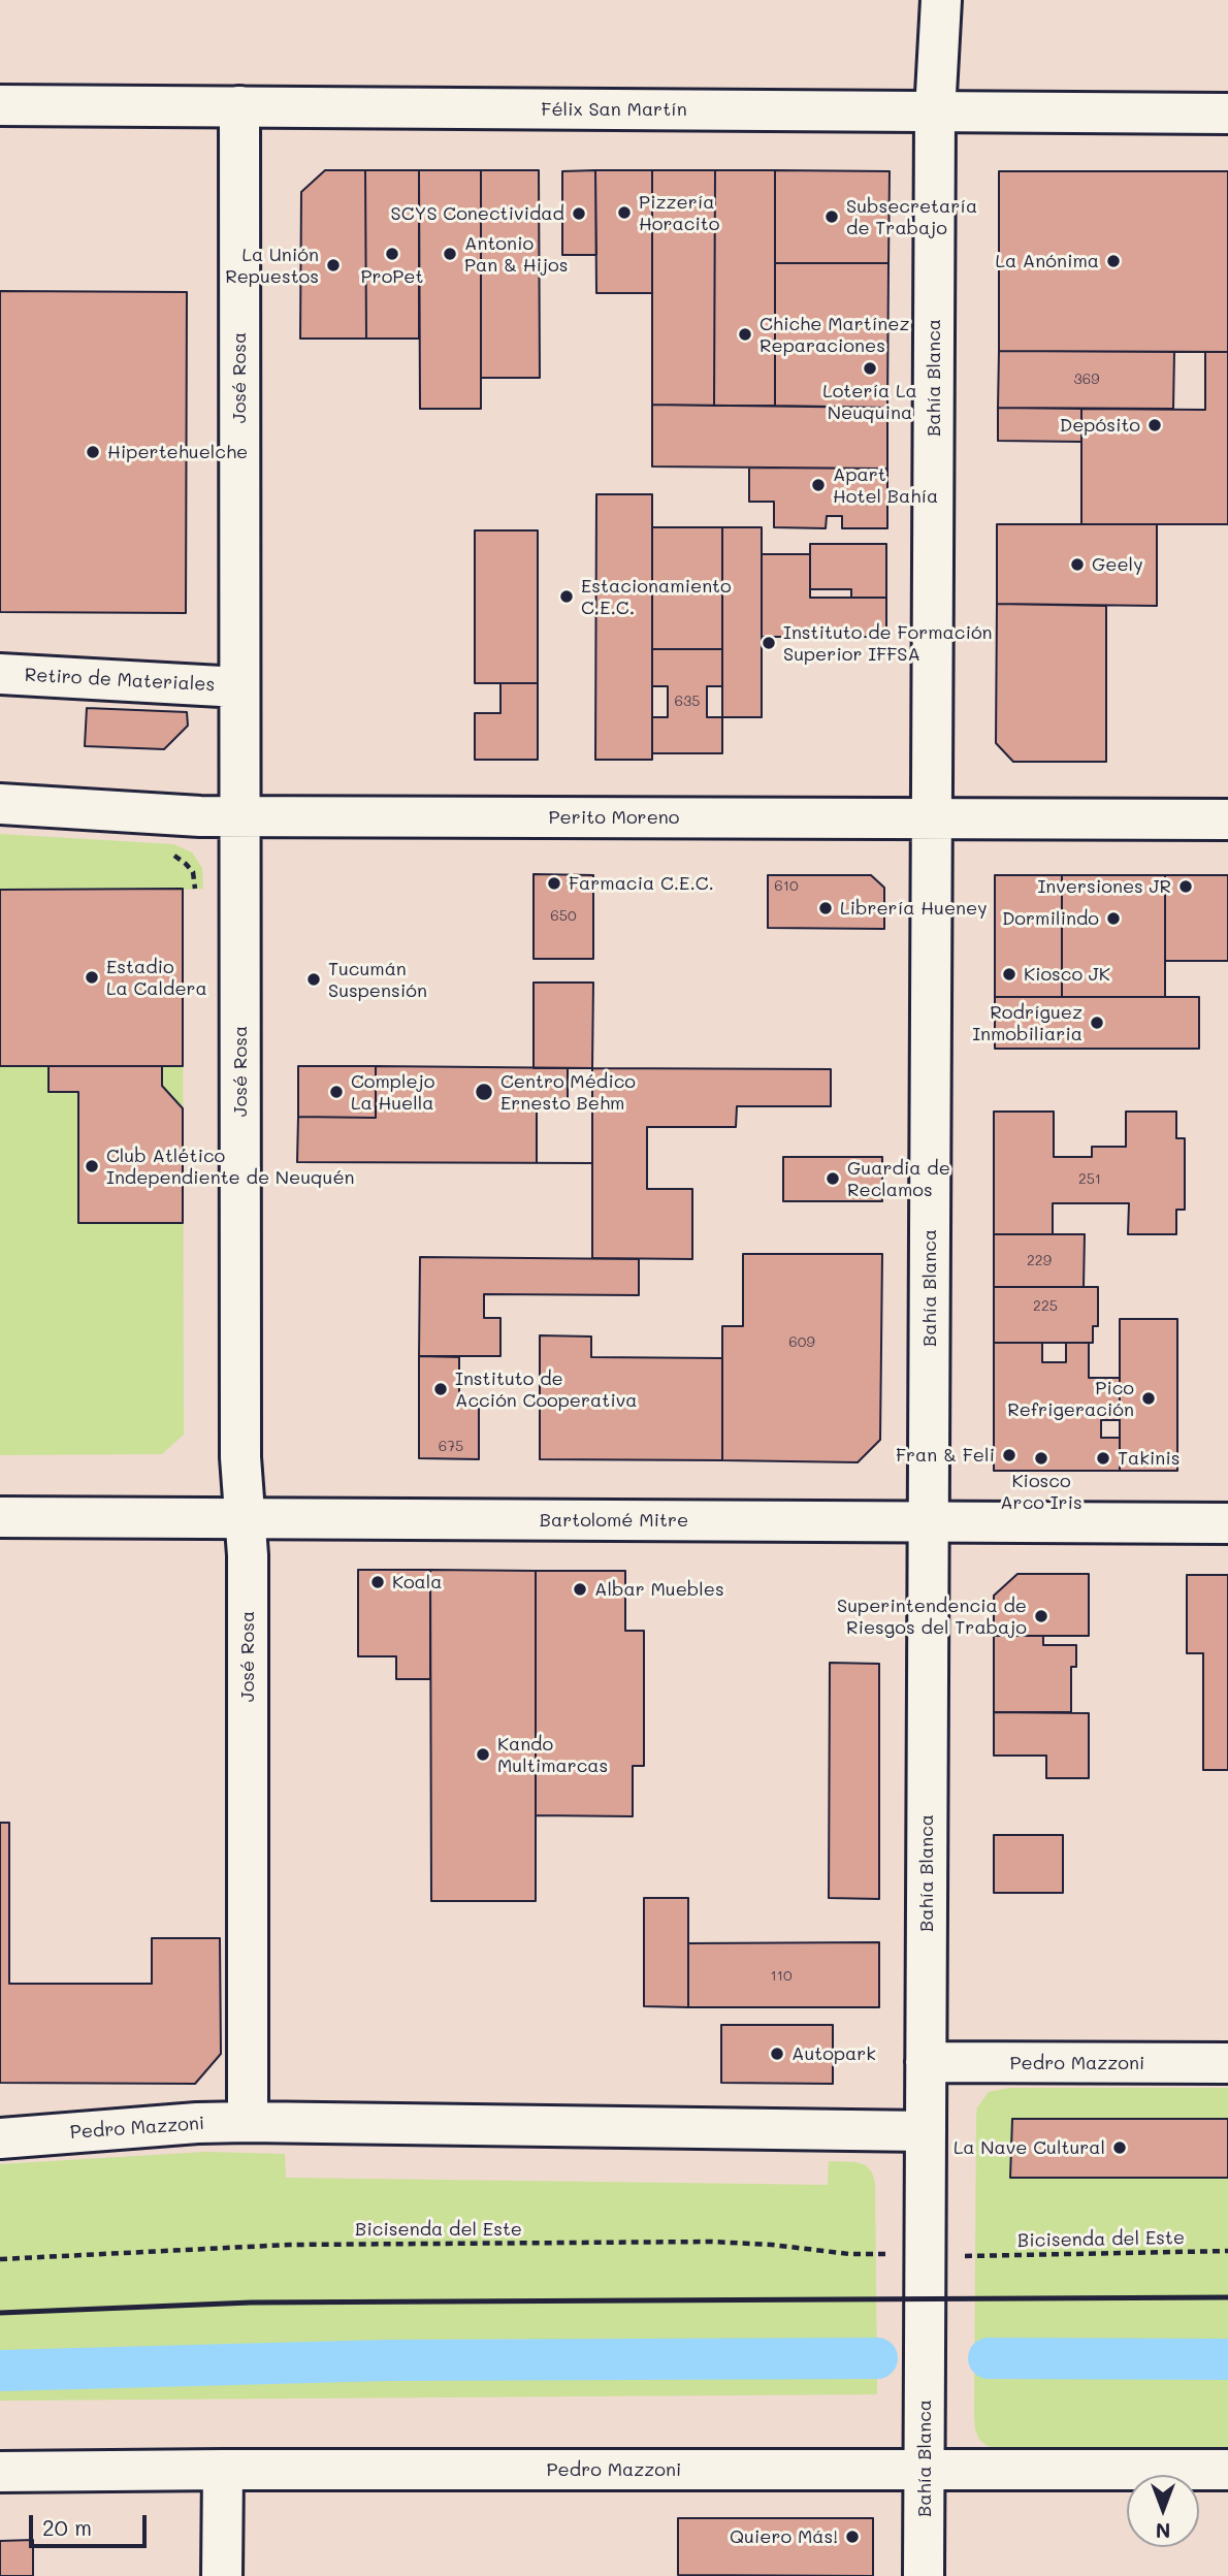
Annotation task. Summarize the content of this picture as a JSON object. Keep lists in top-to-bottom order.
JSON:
{
  "streets": {
    "main road": [
      "Félix San Martín",
      "José Rosa",
      "Bahía Blanca",
      "Retiro de Materiales",
      "Perito Moreno",
      "Bartolomé Mitre",
      "Pedro Mazzoni"
    ],
    "path": ["Bicisenda del Este"]
  },
  "crossings": [
    ["Félix San Martín", "José Rosa"],
    ["Félix San Martín", "Bahía Blanca"],
    ["José Rosa", "Retiro de Materiales"],
    ["José Rosa", "Perito Moreno"],
    ["José Rosa", "Bartolomé Mitre"],
    ["José Rosa", "Pedro Mazzoni"],
    ["Bahía Blanca", "Perito Moreno"],
    ["Bahía Blanca", "Bartolomé Mitre"],
    ["Bahía Blanca", "Pedro Mazzoni"]
  ],
  "places": [
    "Pizzería Horacito",
    "SCYS Conectividad",
    "Subsecretaría de Trabajo",
    "ProPet",
    "Antonio Pan & Hijos",
    "La Anónima",
    "La Unión Repuestos",
    "Chiche Martínez Reparaciones",
    "Lotería La Neuquina",
    "Depósito",
    "Hipertehuelche",
    "Apart Hotel Bahía",
    "Geely",
    "Estacionamiento C.E.C.",
    "Instituto de Formación Superior IFFSA",
    "Farmacia C.E.C.",
    "Inversiones JR",
    "Librería Hueney",
    "Dormilindo",
    "Kiosco JK",
    "Estadio La Caldera",
    "Tucumán Suspensión",
    "Rodríguez Inmobiliaria",
    "Complejo La Huella",
    "Centro Médico Ernesto Behm",
    "Club Atlético Independiente de Neuquén",
    "Guardia de Reclamos",
    "Instituto de Acción Cooperativa",
    "Pico Refrigeración",
    "Fran & Feli",
    "Kiosco Arco Iris",
    "Takinis",
    "Koala",
    "Albar Muebles",
    "Superintendencia de Riesgos del Trabajo",
    "Kando Multimarcas",
    "Autopark",
    "La Nave Cultural",
    "Quiero Más!"
  ],
  "house_numbers": [
    "369",
    "635",
    "610",
    "650",
    "251",
    "229",
    "225",
    "609",
    "675",
    "110"
  ],
  "scale_bar": "20 m",
  "north": "bottom"
}
